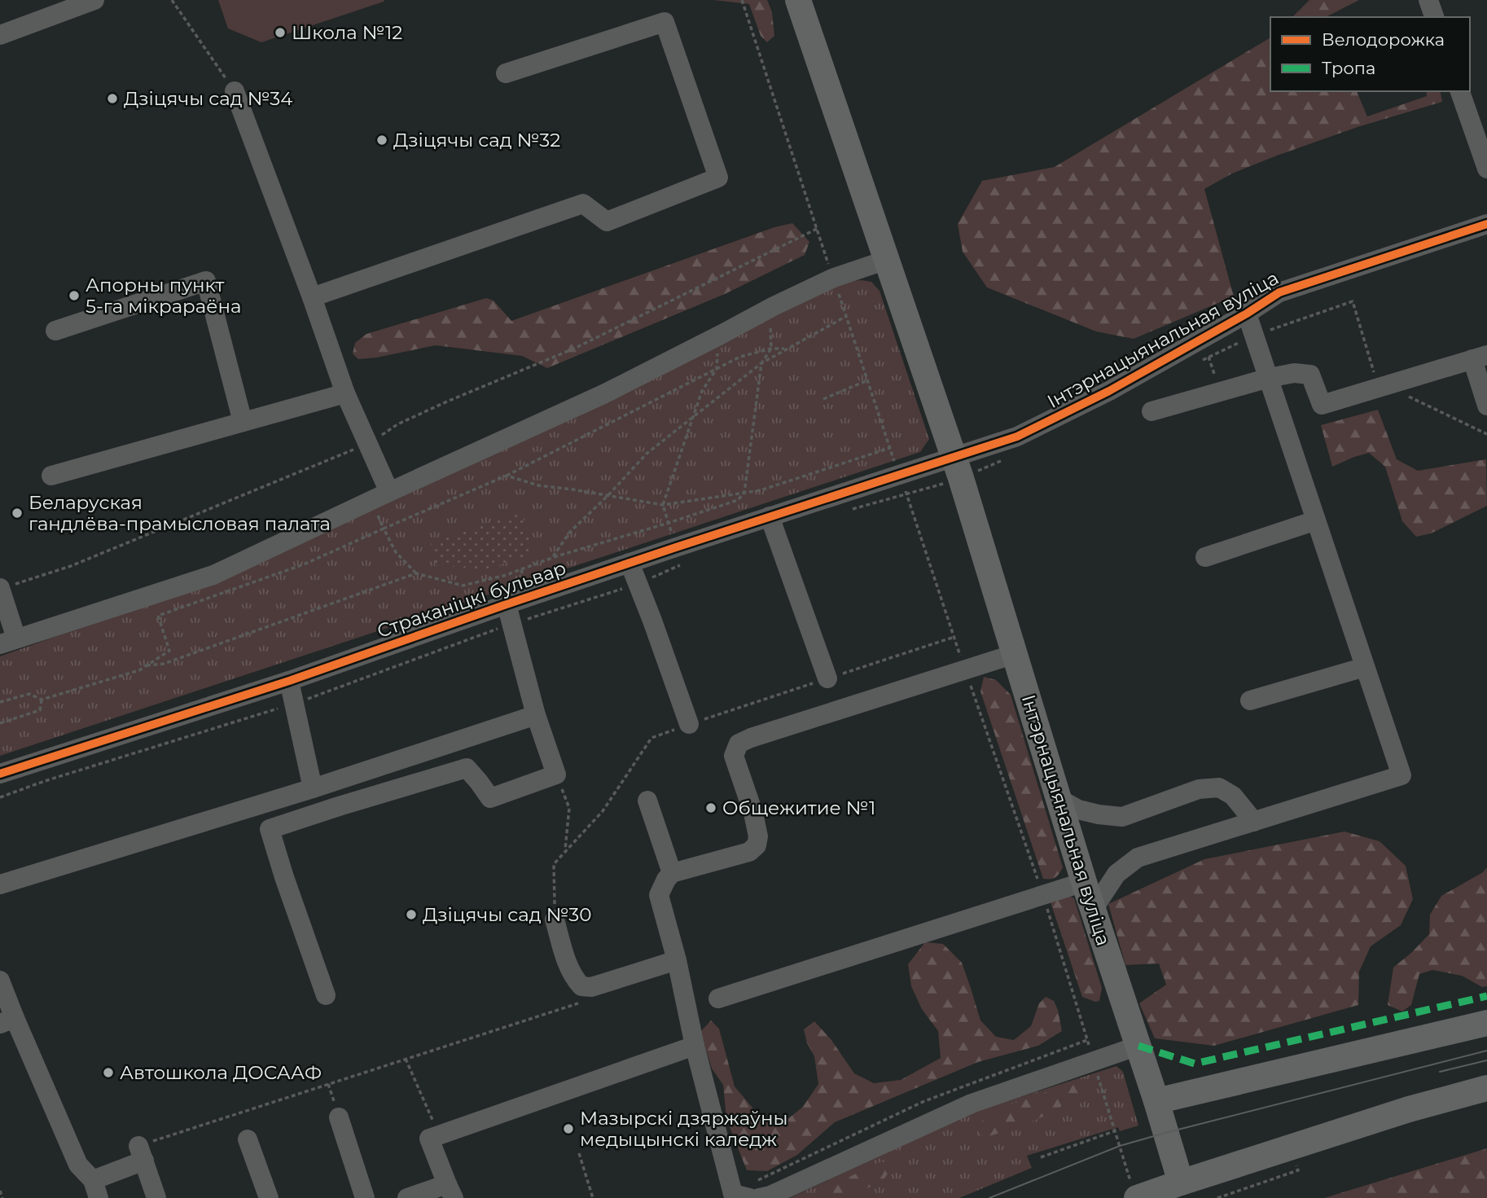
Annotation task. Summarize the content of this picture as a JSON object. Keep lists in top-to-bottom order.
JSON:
{
  "streets": {
    "main road": ["Інтэрнацыянальная вуліца"],
    "street": ["Страканіцкі бульвар"]
  },
  "crossings": [
    ["Інтэрнацыянальная вуліца", "Страканіцкі бульвар"]
  ],
  "places": [
    "Школа №12",
    "Дзіцячы сад №34",
    "Дзіцячы сад №32",
    "Апорны пункт 5-га мікрараёна",
    "Беларуская гандлёва-прамысловая палата",
    "Общежитие №1",
    "Дзіцячы сад №30",
    "Автошкола ДОСААФ",
    "Мазырскі дзяржаўны медыцынскі каледж"
  ],
  "legend": ["Велодорожка", "Тропа"]
}
